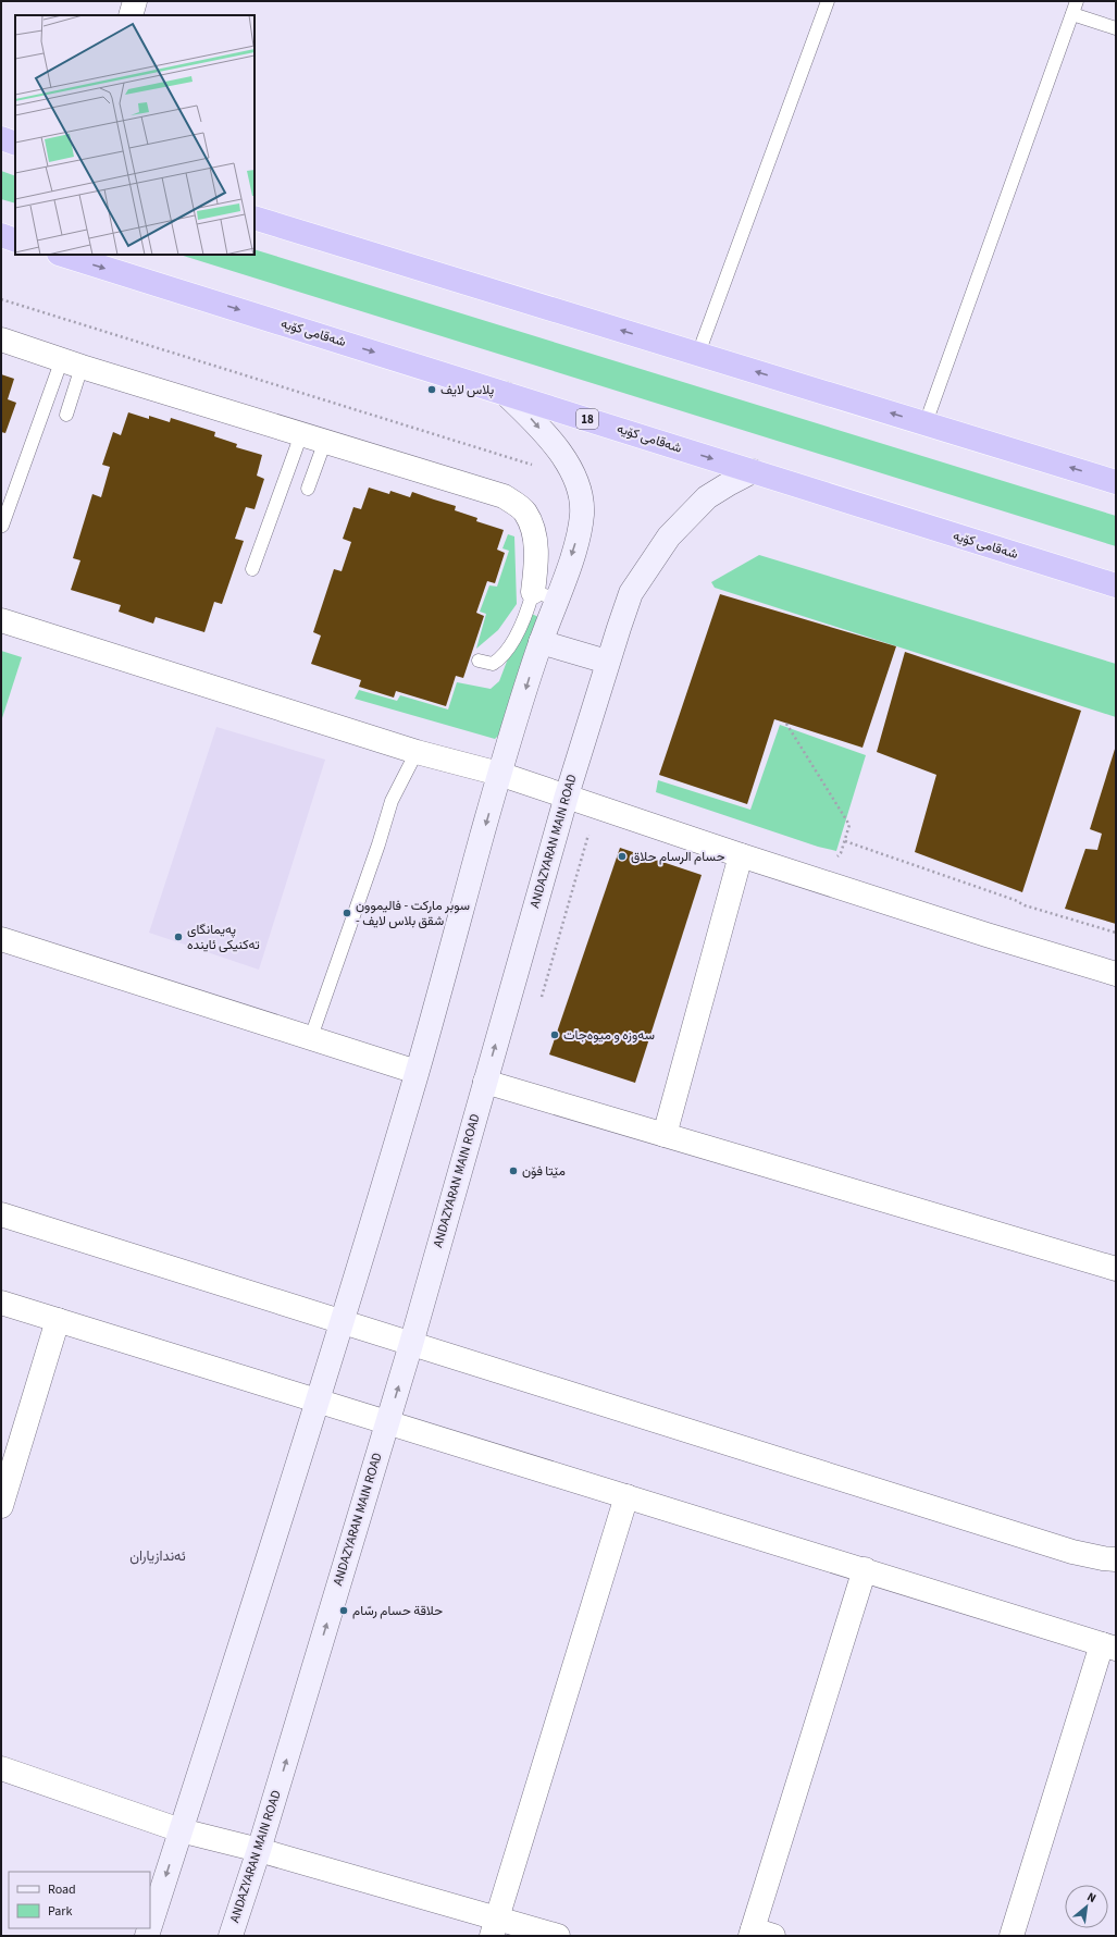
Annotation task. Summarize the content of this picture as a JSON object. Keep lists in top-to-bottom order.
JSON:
{
  "streets": {
    "highway": ["شەقامی کۆیە", "18"],
    "street": ["ANDAZYARAN MAIN ROAD"]
  },
  "crossings": [
    ["شەقامی کۆیە", "ANDAZYARAN MAIN ROAD"]
  ],
  "districts": ["ئەندازیاران"],
  "places": [
    "پلاس لایف",
    "حسام الرسام حلاق",
    "سوبر ماركت - فاليموون - شقق بلاس لايف",
    "پەیمانگای تەکنیکی ئایندە",
    "سەوزە و میوەجات",
    "مێتا فۆن",
    "حلاقة حسام رسّام"
  ],
  "legend": ["Road", "Park"],
  "north": "top right"
}
